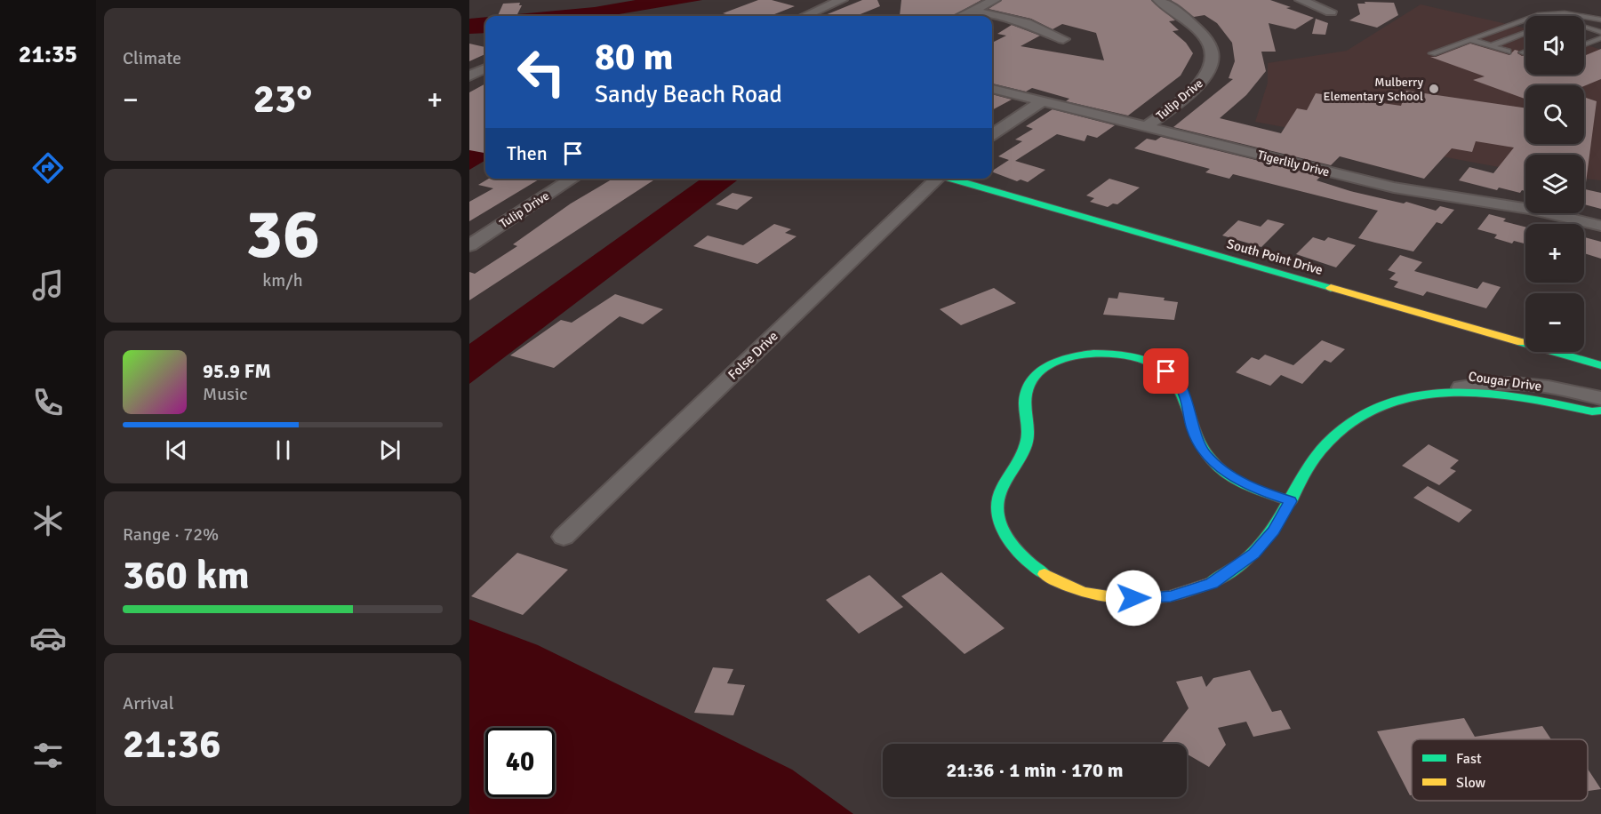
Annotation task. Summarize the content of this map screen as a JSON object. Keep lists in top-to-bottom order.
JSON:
{
  "streets": {
    "street": [
      "Tulip Drive",
      "Tigerlily Drive",
      "South Point Drive",
      "Folse Drive",
      "Cougar Drive"
    ]
  },
  "crossings": [
    ["Tulip Drive", "Tigerlily Drive"]
  ],
  "places": ["Mulberry Elementary School"],
  "legend": ["Fast", "Slow"],
  "page": {
    "tabs": "21:35",
    "tile": [
      "Climate",
      ["36", "km/h"],
      ["Range · 72%", "360 km"],
      ["Arrival", "21:36"]
    ],
    "map_buttons": ["+", "−"],
    "turn": ["80 m", "Sandy Beach Road"],
    "heat": ["−", "23°", "+"],
    "then": "Then",
    "song": ["95.9 FM", "Music"],
    "limit": "40",
    "trip": "21:36 · 1 min · 170 m"
  }
}
